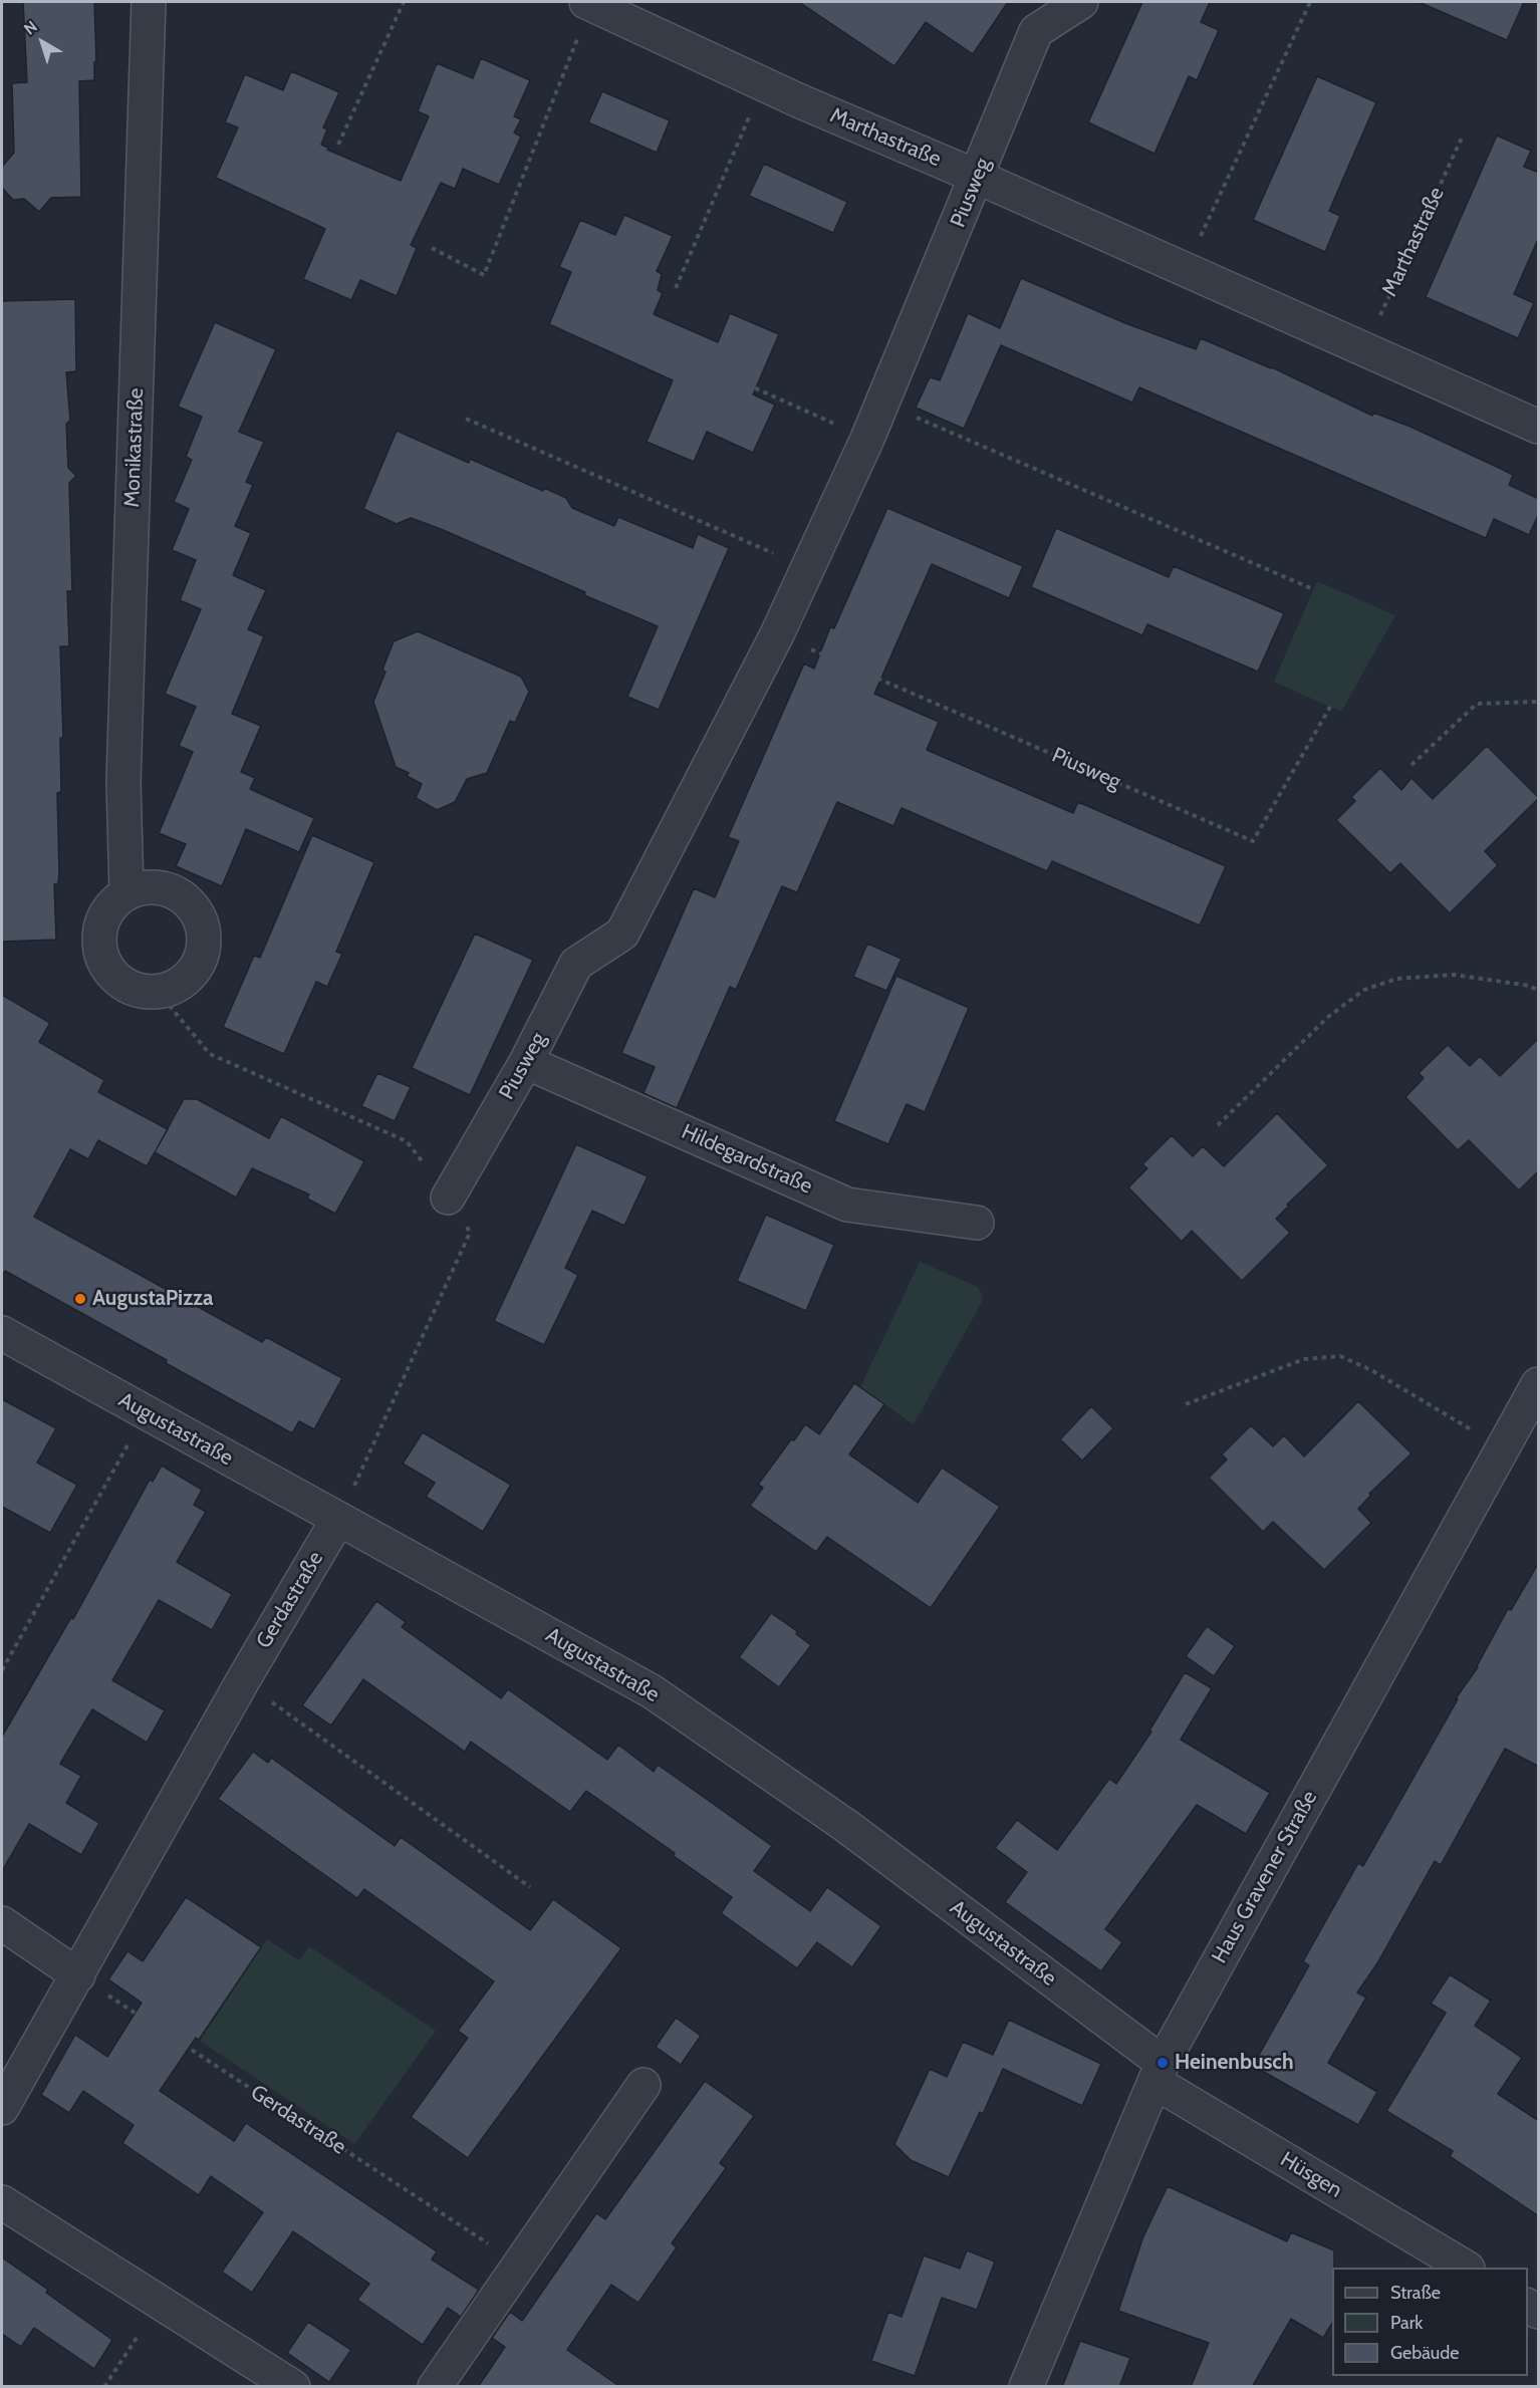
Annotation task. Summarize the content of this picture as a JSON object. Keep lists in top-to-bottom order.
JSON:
{
  "streets": {
    "street": [
      "Marthastraße",
      "Piusweg",
      "Monikastraße",
      "Hildegardstraße",
      "Augustastraße",
      "Gerdastraße",
      "Haus Gravener Straße",
      "Hüsgen"
    ]
  },
  "crossings": [
    ["Marthastraße", "Piusweg"],
    ["Piusweg", "Hildegardstraße"],
    ["Augustastraße", "Gerdastraße"],
    ["Augustastraße", "Haus Gravener Straße"],
    ["Augustastraße", "Hüsgen"],
    ["Haus Gravener Straße", "Hüsgen"]
  ],
  "places": ["AugustaPizza", "Heinenbusch"],
  "legend": ["Straße", "Park", "Gebäude"],
  "north": "top left"
}
